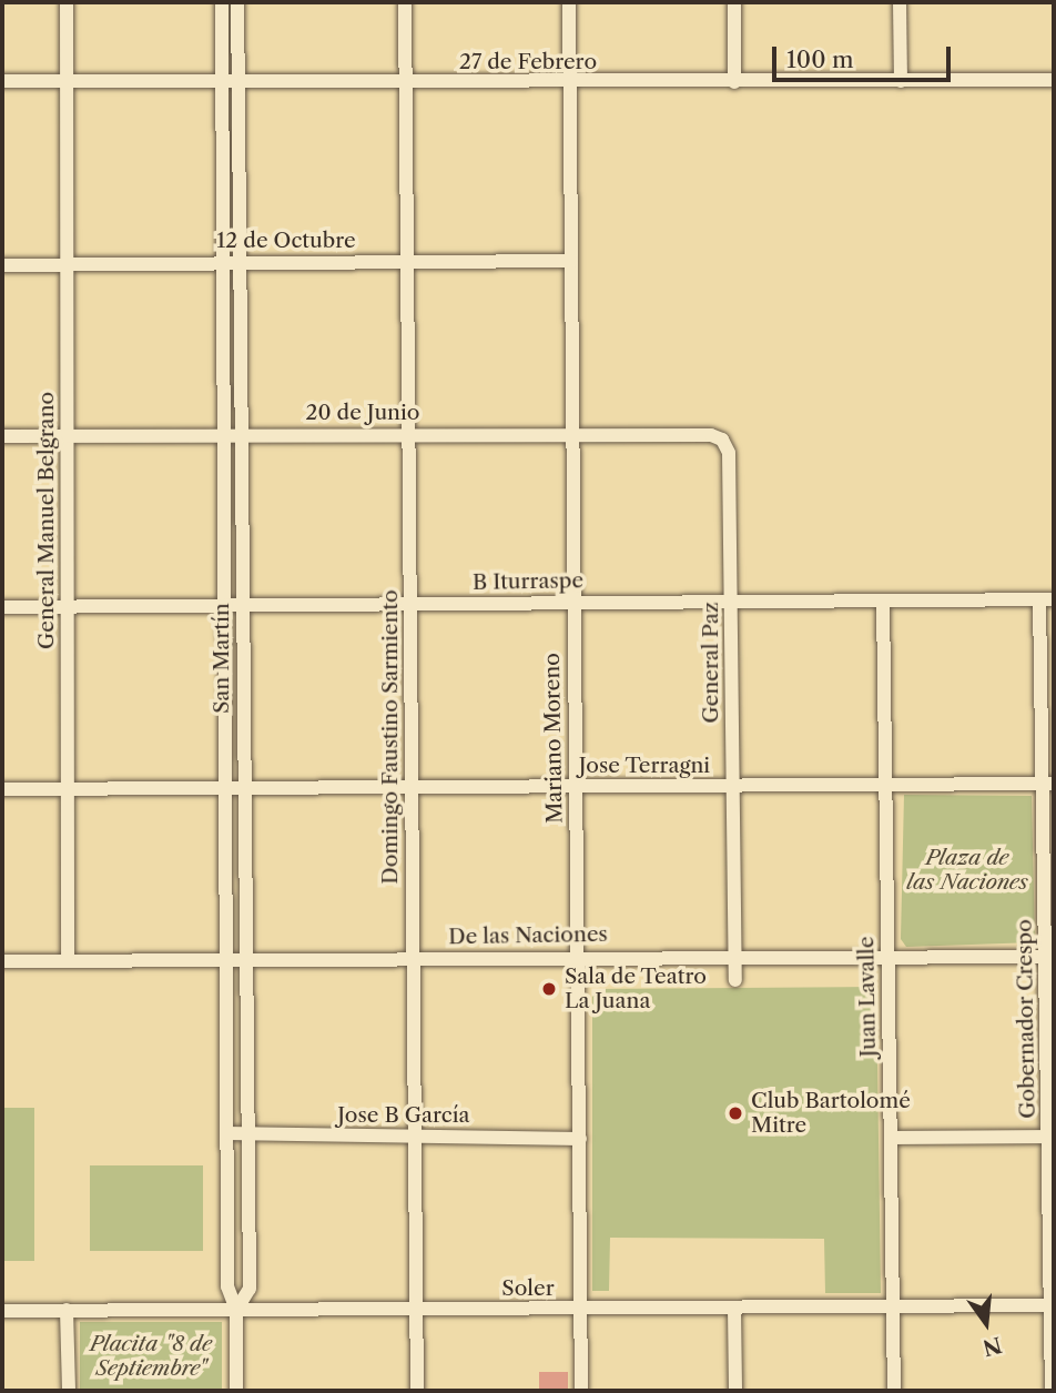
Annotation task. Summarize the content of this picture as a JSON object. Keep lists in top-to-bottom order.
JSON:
{
  "streets": {
    "street": [
      "27 de Febrero",
      "12 de Octubre",
      "20 de Junio",
      "General Manuel Belgrano",
      "B Iturraspe",
      "San Martín",
      "General Paz",
      "Domingo Faustino Sarmiento",
      "Mariano Moreno",
      "Jose Terragni",
      "De las Naciones",
      "Juan Lavalle",
      "Gobernador Crespo",
      "Jose B García",
      "Soler"
    ]
  },
  "crossings": [
    ["27 de Febrero", "General Manuel Belgrano"],
    ["27 de Febrero", "San Martín"],
    ["27 de Febrero", "Domingo Faustino Sarmiento"],
    ["27 de Febrero", "Mariano Moreno"],
    ["12 de Octubre", "General Manuel Belgrano"],
    ["12 de Octubre", "San Martín"],
    ["12 de Octubre", "Domingo Faustino Sarmiento"],
    ["12 de Octubre", "Mariano Moreno"],
    ["20 de Junio", "General Manuel Belgrano"],
    ["20 de Junio", "San Martín"],
    ["20 de Junio", "General Paz"],
    ["20 de Junio", "Domingo Faustino Sarmiento"],
    ["20 de Junio", "Mariano Moreno"],
    ["General Manuel Belgrano", "B Iturraspe"],
    ["General Manuel Belgrano", "Jose Terragni"],
    ["General Manuel Belgrano", "De las Naciones"],
    ["B Iturraspe", "San Martín"],
    ["B Iturraspe", "General Paz"],
    ["B Iturraspe", "Domingo Faustino Sarmiento"],
    ["B Iturraspe", "Mariano Moreno"],
    ["B Iturraspe", "Juan Lavalle"],
    ["B Iturraspe", "Gobernador Crespo"],
    ["San Martín", "Jose Terragni"],
    ["San Martín", "De las Naciones"],
    ["San Martín", "Jose B García"],
    ["San Martín", "Soler"],
    ["General Paz", "Jose Terragni"],
    ["General Paz", "De las Naciones"],
    ["Domingo Faustino Sarmiento", "Jose Terragni"],
    ["Domingo Faustino Sarmiento", "De las Naciones"],
    ["Domingo Faustino Sarmiento", "Jose B García"],
    ["Domingo Faustino Sarmiento", "Soler"],
    ["Mariano Moreno", "Jose Terragni"],
    ["Mariano Moreno", "De las Naciones"],
    ["Mariano Moreno", "Jose B García"],
    ["Mariano Moreno", "Soler"],
    ["Jose Terragni", "Juan Lavalle"],
    ["Jose Terragni", "Gobernador Crespo"],
    ["De las Naciones", "Juan Lavalle"],
    ["De las Naciones", "Gobernador Crespo"],
    ["Juan Lavalle", "Soler"],
    ["Gobernador Crespo", "Soler"]
  ],
  "parks": ["Plaza de las Naciones", "Placita \"8 de Septiembre\""],
  "places": ["Sala de Teatro La Juana", "Club Bartolomé Mitre"],
  "scale_bar": "100 m",
  "north": "bottom"
}
